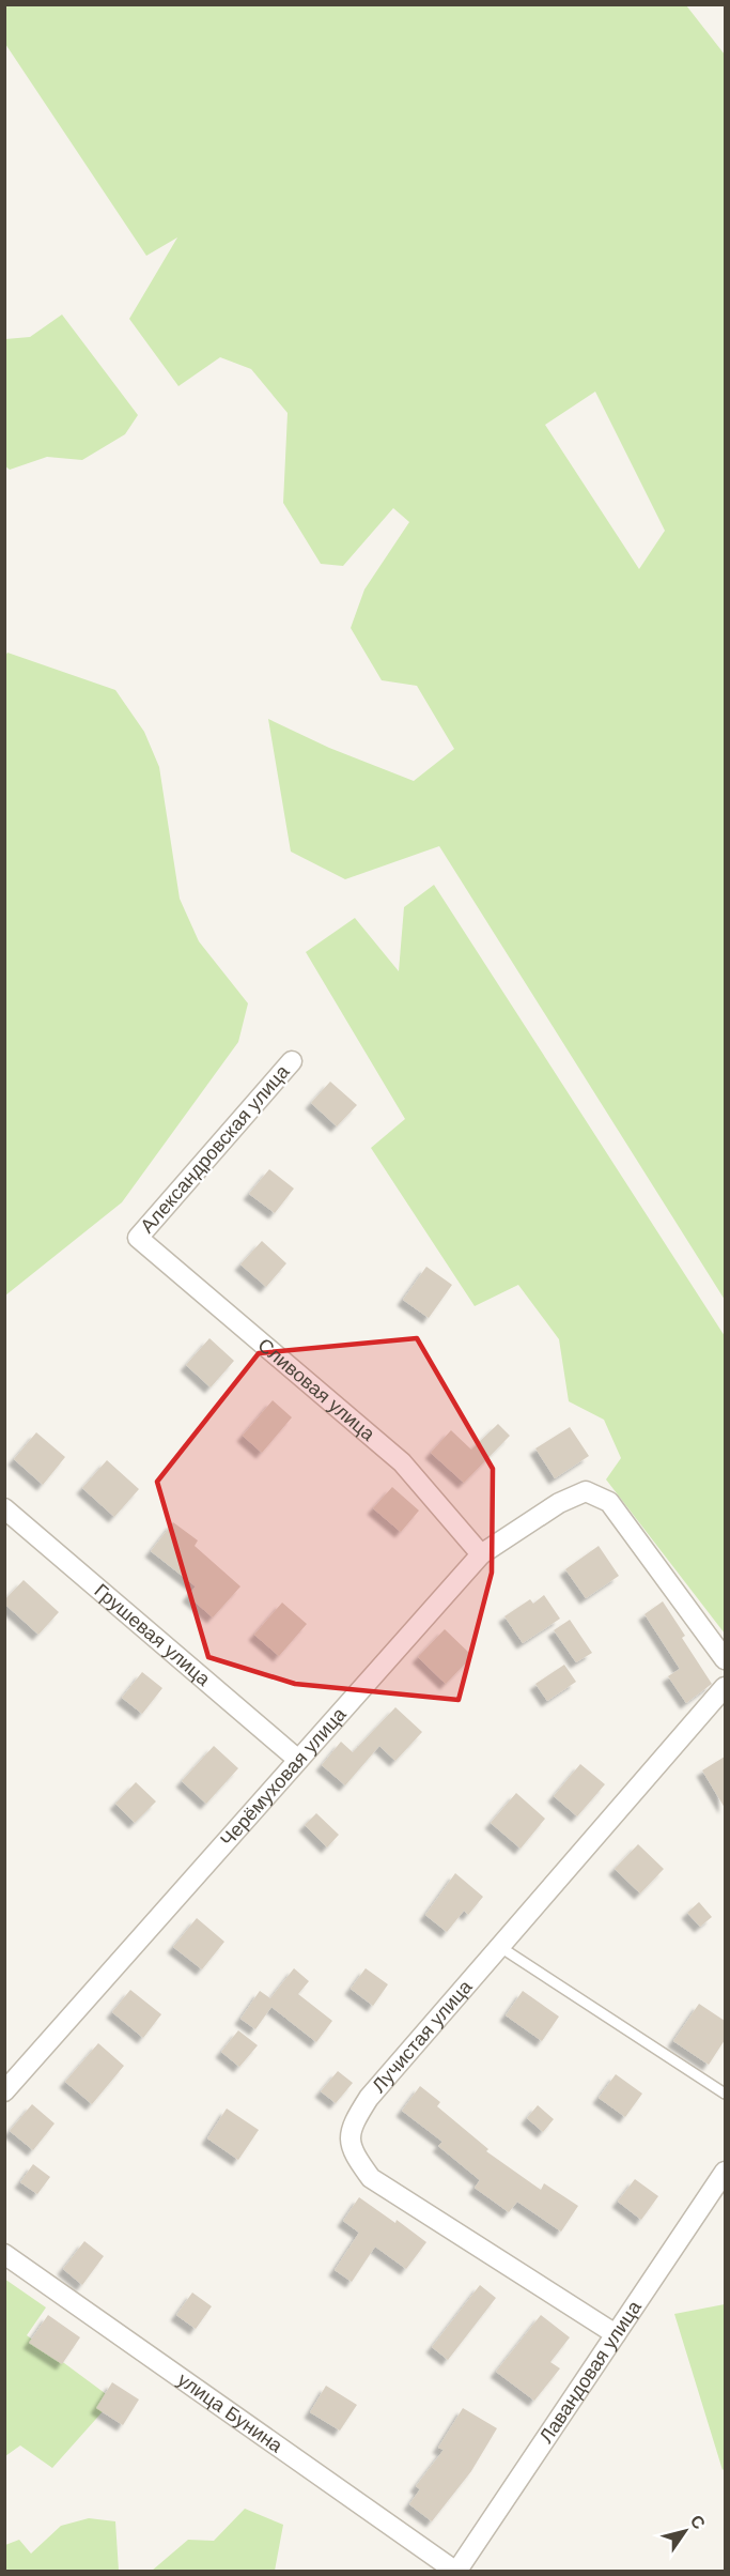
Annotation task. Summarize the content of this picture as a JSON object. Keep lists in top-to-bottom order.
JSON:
{
  "streets": {
    "street": [
      "Александровская улица",
      "Сливовая улица",
      "Грушевая улица",
      "Черёмуховая улица",
      "Лучистая улица",
      "Лавандовая улица",
      "улица Бунина"
    ]
  },
  "crossings": [
    ["Александровская улица", "Сливовая улица"],
    ["Сливовая улица", "Черёмуховая улица"],
    ["Грушевая улица", "Черёмуховая улица"],
    ["Лучистая улица", "Лавандовая улица"],
    ["Лавандовая улица", "улица Бунина"]
  ],
  "north": "top right"
}
